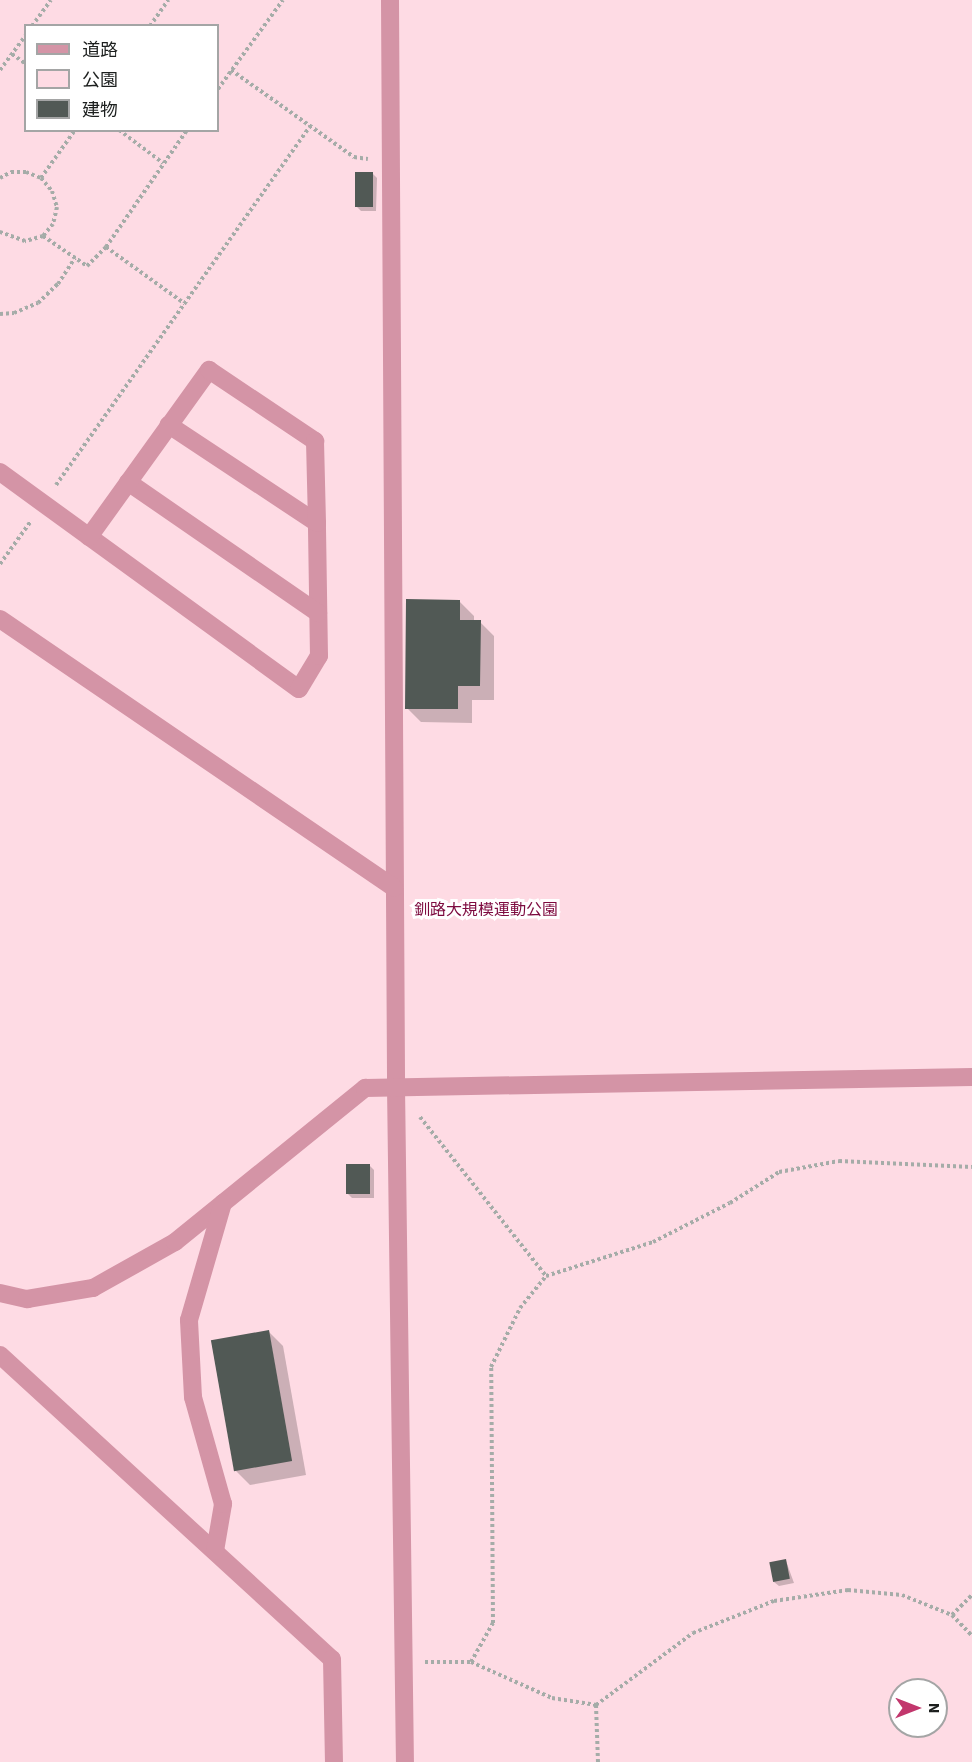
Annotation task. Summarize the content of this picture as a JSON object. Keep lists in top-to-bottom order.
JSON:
{
  "parks": ["釧路大規模運動公園"],
  "legend": ["道路", "公園", "建物"],
  "north": "right"
}
